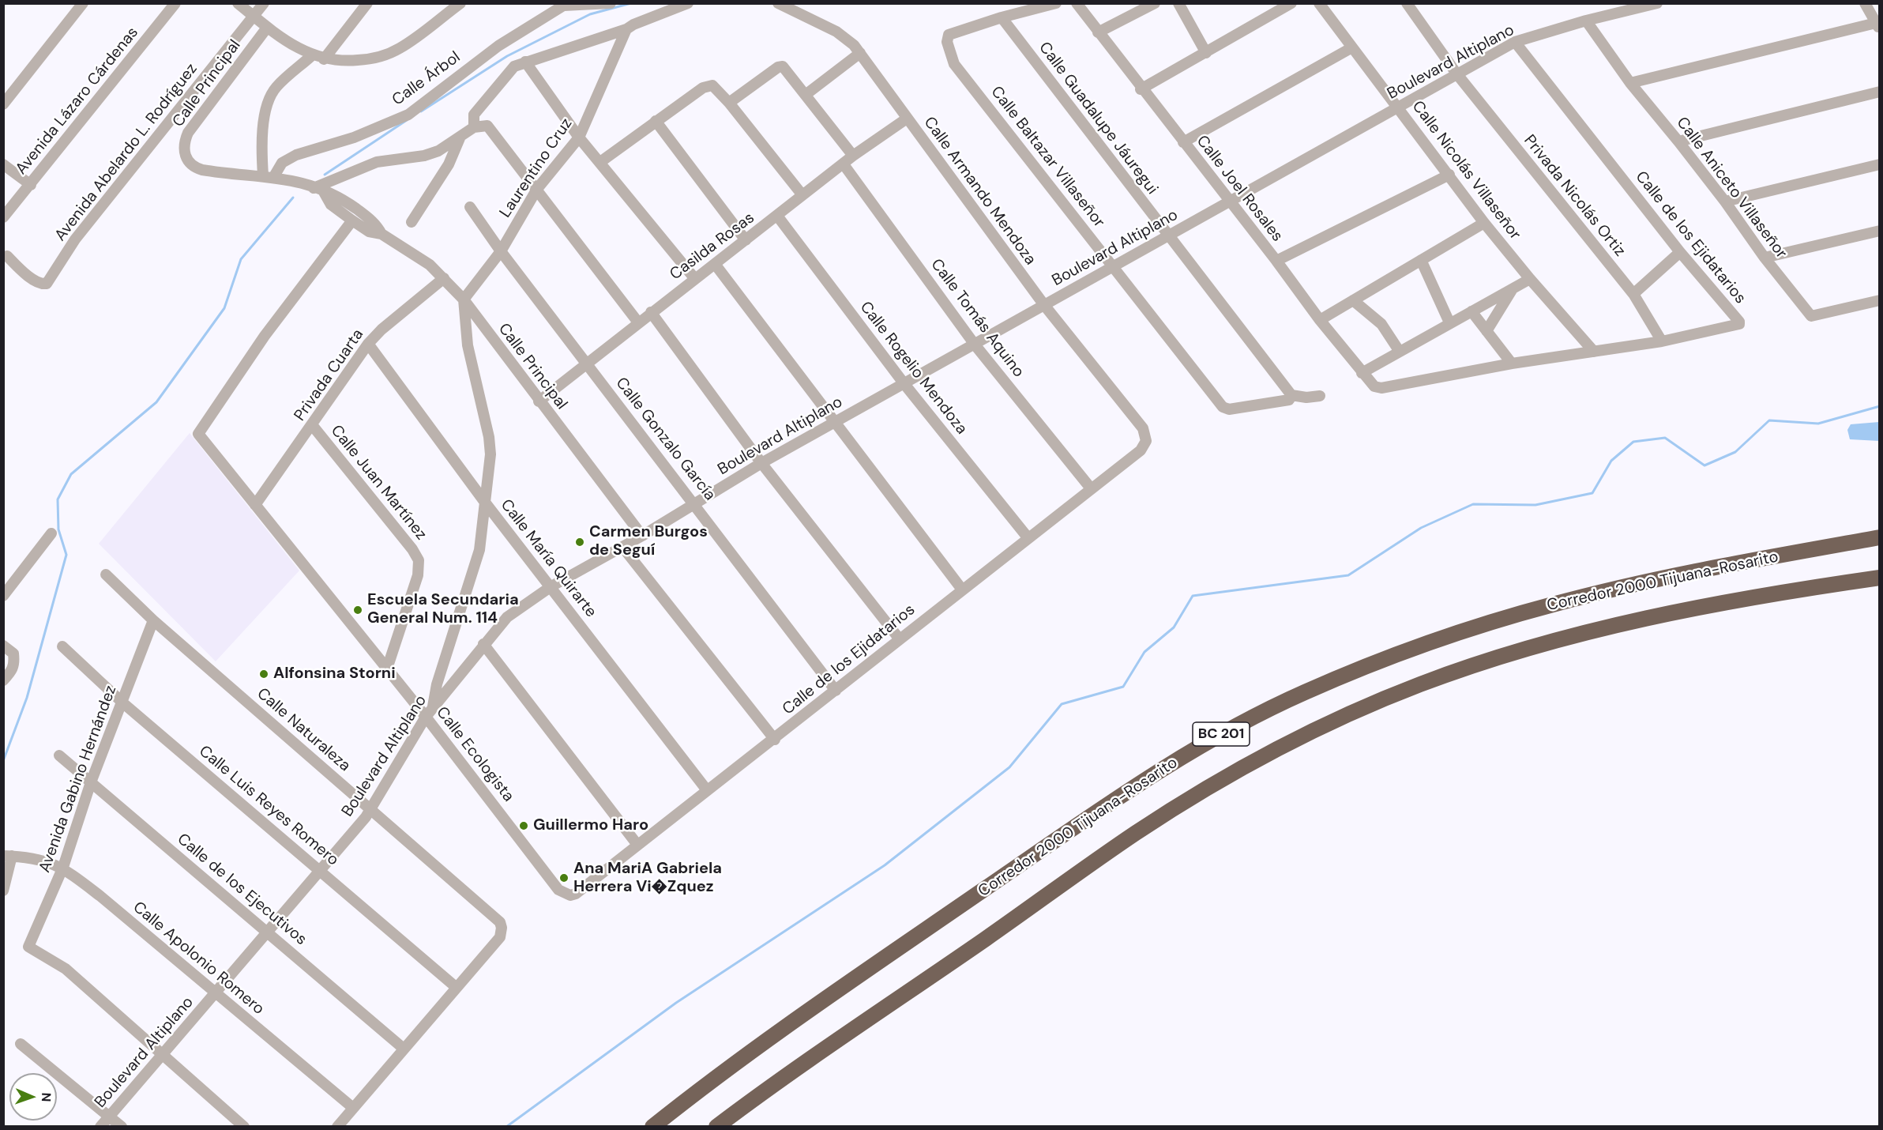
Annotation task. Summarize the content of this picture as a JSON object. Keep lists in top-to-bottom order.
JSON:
{
  "streets": {
    "highway": ["Corredor 2000 Tijuana-Rosarito", "BC 201"],
    "street": [
      "Boulevard Altiplano",
      "Calle Árbol",
      "Calle Principal",
      "Avenida Lázaro Cárdenas",
      "Calle Guadalupe Jáuregui",
      "Avenida Abelardo L. Rodríguez",
      "Calle Baltazar Villaseñor",
      "Laurentino Cruz",
      "Calle Nicolás Villaseñor",
      "Calle Aniceto Villaseñor",
      "Calle Joel Rosales",
      "Calle Armando Mendoza",
      "Privada Nicolás Ortiz",
      "Calle de los Ejidatarios",
      "Casilda Rosas",
      "Calle Tomás Aquino",
      "Calle Rogelio Mendoza",
      "Privada Cuarta",
      "Calle Gonzalo García",
      "Calle Juan Martínez",
      "Calle María Quirarte",
      "Calle Naturaleza",
      "Calle Ecologista",
      "Avenida Gabino Hernández",
      "Calle Luis Reyes Romero",
      "Calle de los Ejecutivos",
      "Calle Apolonio Romero"
    ]
  },
  "crossings": [
    ["Boulevard Altiplano", "Calle Principal"],
    ["Boulevard Altiplano", "Calle Guadalupe Jáuregui"],
    ["Boulevard Altiplano", "Calle Baltazar Villaseñor"],
    ["Boulevard Altiplano", "Calle Nicolás Villaseñor"],
    ["Boulevard Altiplano", "Calle Aniceto Villaseñor"],
    ["Boulevard Altiplano", "Calle Joel Rosales"],
    ["Boulevard Altiplano", "Calle Armando Mendoza"],
    ["Boulevard Altiplano", "Privada Nicolás Ortiz"],
    ["Boulevard Altiplano", "Calle de los Ejidatarios"],
    ["Boulevard Altiplano", "Calle Tomás Aquino"],
    ["Boulevard Altiplano", "Calle Rogelio Mendoza"],
    ["Boulevard Altiplano", "Calle Gonzalo García"],
    ["Boulevard Altiplano", "Calle María Quirarte"],
    ["Boulevard Altiplano", "Calle Naturaleza"],
    ["Boulevard Altiplano", "Calle Ecologista"],
    ["Boulevard Altiplano", "Avenida Gabino Hernández"],
    ["Boulevard Altiplano", "Calle Luis Reyes Romero"],
    ["Boulevard Altiplano", "Calle de los Ejecutivos"],
    ["Boulevard Altiplano", "Calle Apolonio Romero"],
    ["Calle Árbol", "Calle Principal"],
    ["Calle Principal", "Laurentino Cruz"],
    ["Calle Principal", "Casilda Rosas"],
    ["Calle Principal", "Privada Cuarta"],
    ["Calle Principal", "Calle Ecologista"],
    ["Calle Guadalupe Jáuregui", "Calle Baltazar Villaseñor"],
    ["Laurentino Cruz", "Calle Gonzalo García"],
    ["Calle Nicolás Villaseñor", "Calle de los Ejidatarios"],
    ["Calle Joel Rosales", "Calle de los Ejidatarios"],
    ["Calle Armando Mendoza", "Calle de los Ejidatarios"],
    ["Calle Armando Mendoza", "Casilda Rosas"],
    ["Privada Nicolás Ortiz", "Calle de los Ejidatarios"],
    ["Calle de los Ejidatarios", "Calle Tomás Aquino"],
    ["Calle de los Ejidatarios", "Calle Rogelio Mendoza"],
    ["Calle de los Ejidatarios", "Calle Gonzalo García"],
    ["Calle de los Ejidatarios", "Calle María Quirarte"],
    ["Calle de los Ejidatarios", "Calle Ecologista"],
    ["Casilda Rosas", "Calle Tomás Aquino"],
    ["Casilda Rosas", "Calle Rogelio Mendoza"],
    ["Casilda Rosas", "Calle Gonzalo García"],
    ["Privada Cuarta", "Calle Juan Martínez"],
    ["Privada Cuarta", "Calle María Quirarte"],
    ["Privada Cuarta", "Calle Ecologista"],
    ["Calle Juan Martínez", "Calle Ecologista"],
    ["Calle Naturaleza", "Avenida Gabino Hernández"],
    ["Calle Naturaleza", "Calle Luis Reyes Romero"],
    ["Avenida Gabino Hernández", "Calle Luis Reyes Romero"],
    ["Avenida Gabino Hernández", "Calle de los Ejecutivos"],
    ["Avenida Gabino Hernández", "Calle Apolonio Romero"]
  ],
  "places": [
    "Carmen Burgos de Seguí",
    "Escuela Secundaria General Num. 114",
    "Alfonsina Storni",
    "Guillermo Haro",
    "Ana MariA Gabriela Herrera Vi�Zquez"
  ],
  "north": "right"
}
